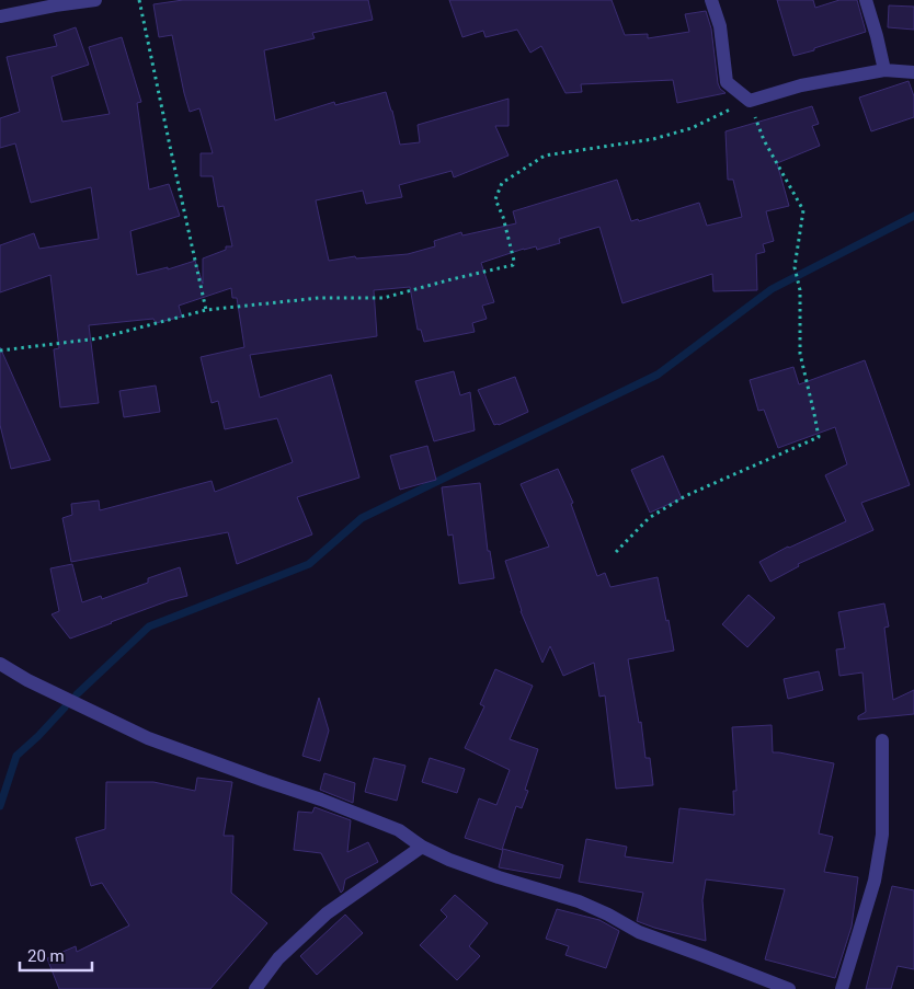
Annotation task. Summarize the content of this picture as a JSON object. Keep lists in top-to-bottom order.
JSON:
{
  "scale_bar": "20 m"
}
